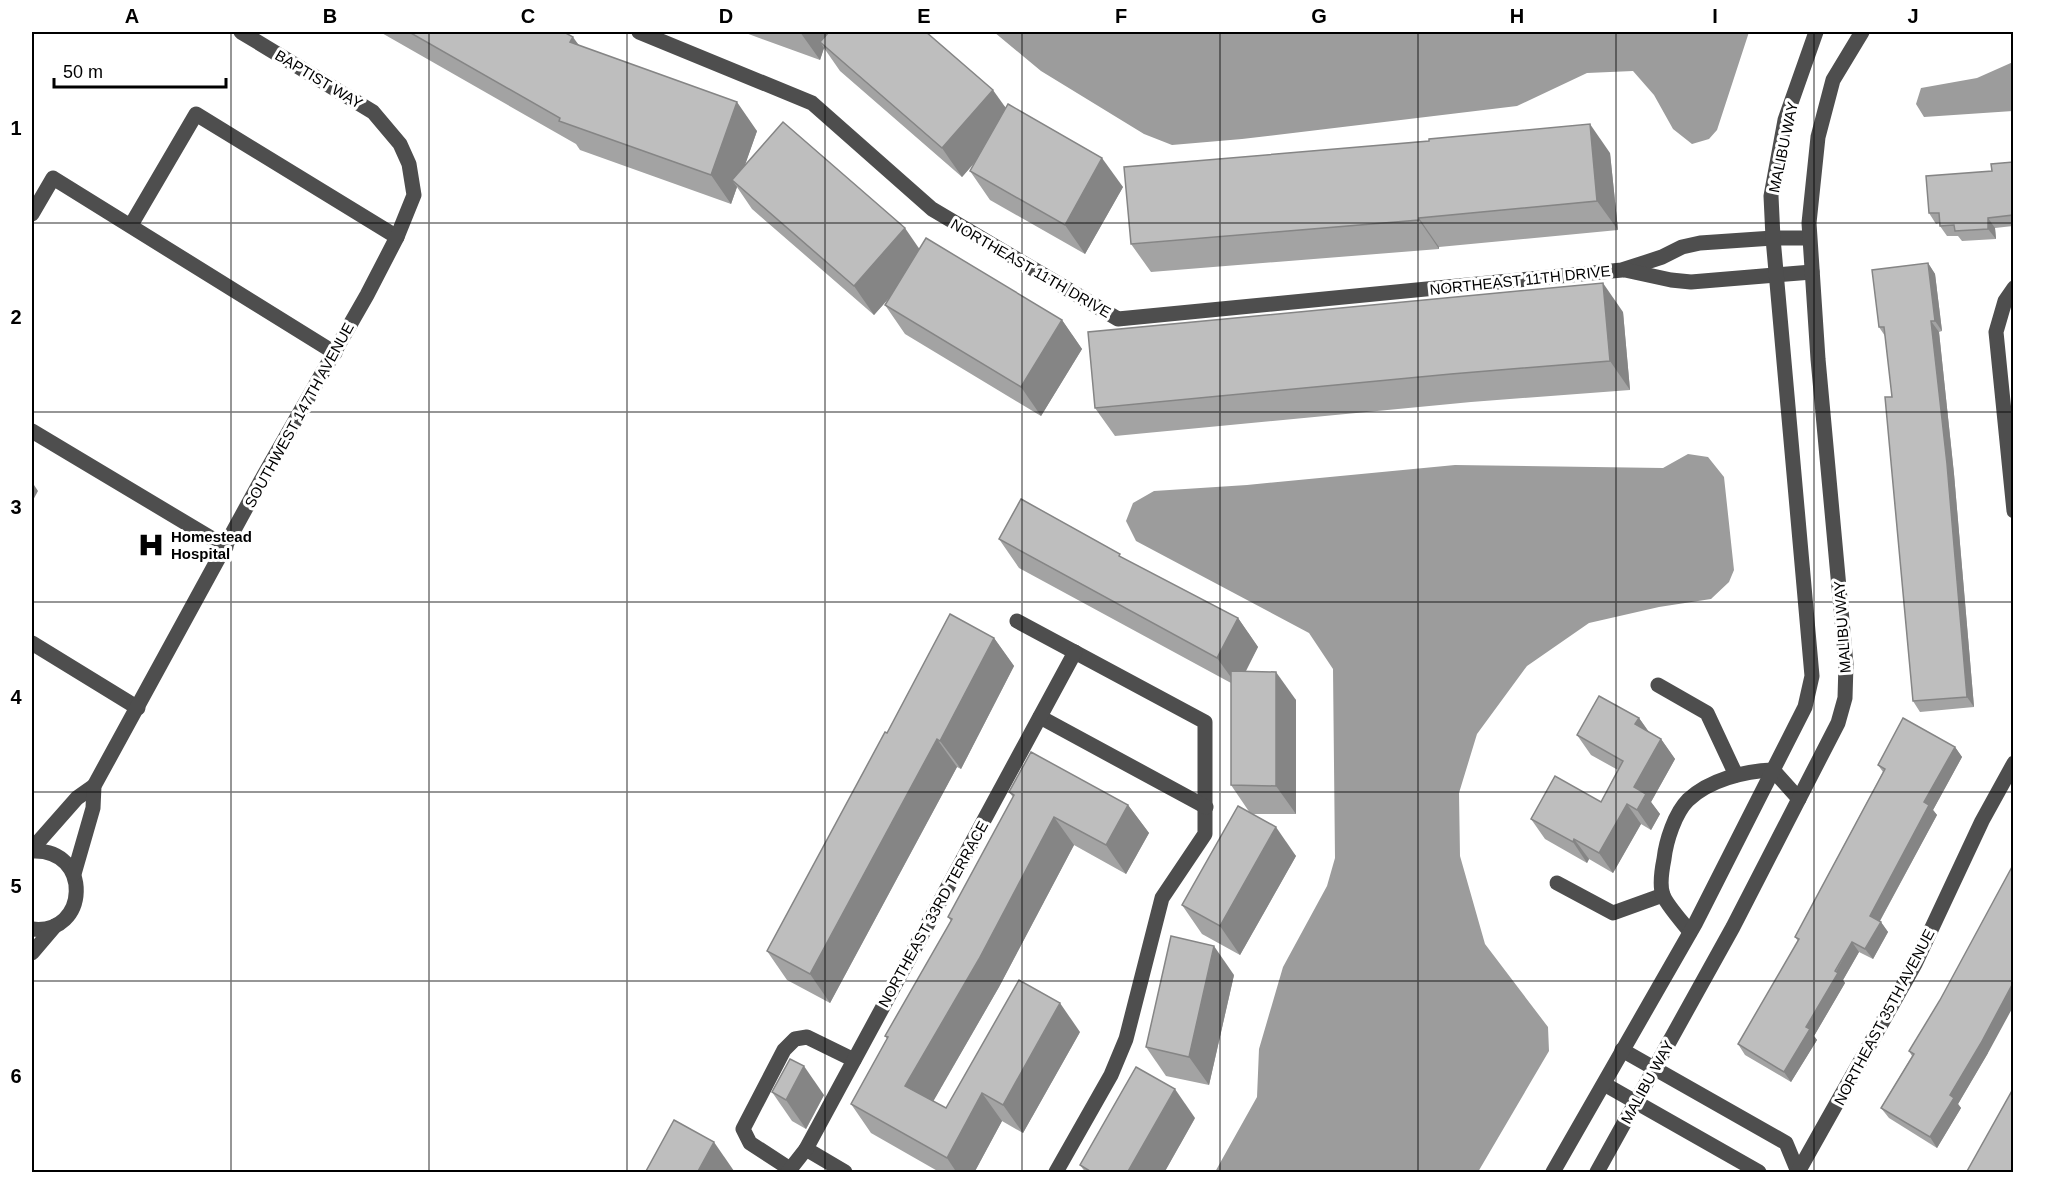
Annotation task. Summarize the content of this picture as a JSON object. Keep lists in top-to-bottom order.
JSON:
{
  "streets": {
    "street": [
      "BAPTIST WAY",
      "MALIBU WAY",
      "NORTHEAST 11TH DRIVE",
      "SOUTHWEST 147TH AVENUE",
      "NORTHEAST 33RD TERRACE",
      "NORTHEAST 35TH AVENUE"
    ]
  },
  "crossings": [
    ["BAPTIST WAY", "SOUTHWEST 147TH AVENUE"],
    ["MALIBU WAY", "NORTHEAST 11TH DRIVE"]
  ],
  "places": {
    "hospital": ["Homestead Hospital"]
  },
  "scale_bar": "50 m",
  "grid": {
    "columns": [
      "A",
      "B",
      "C",
      "D",
      "E",
      "F",
      "G",
      "H",
      "I",
      "J"
    ],
    "rows": [
      "1",
      "2",
      "3",
      "4",
      "5",
      "6"
    ]
  }
}
